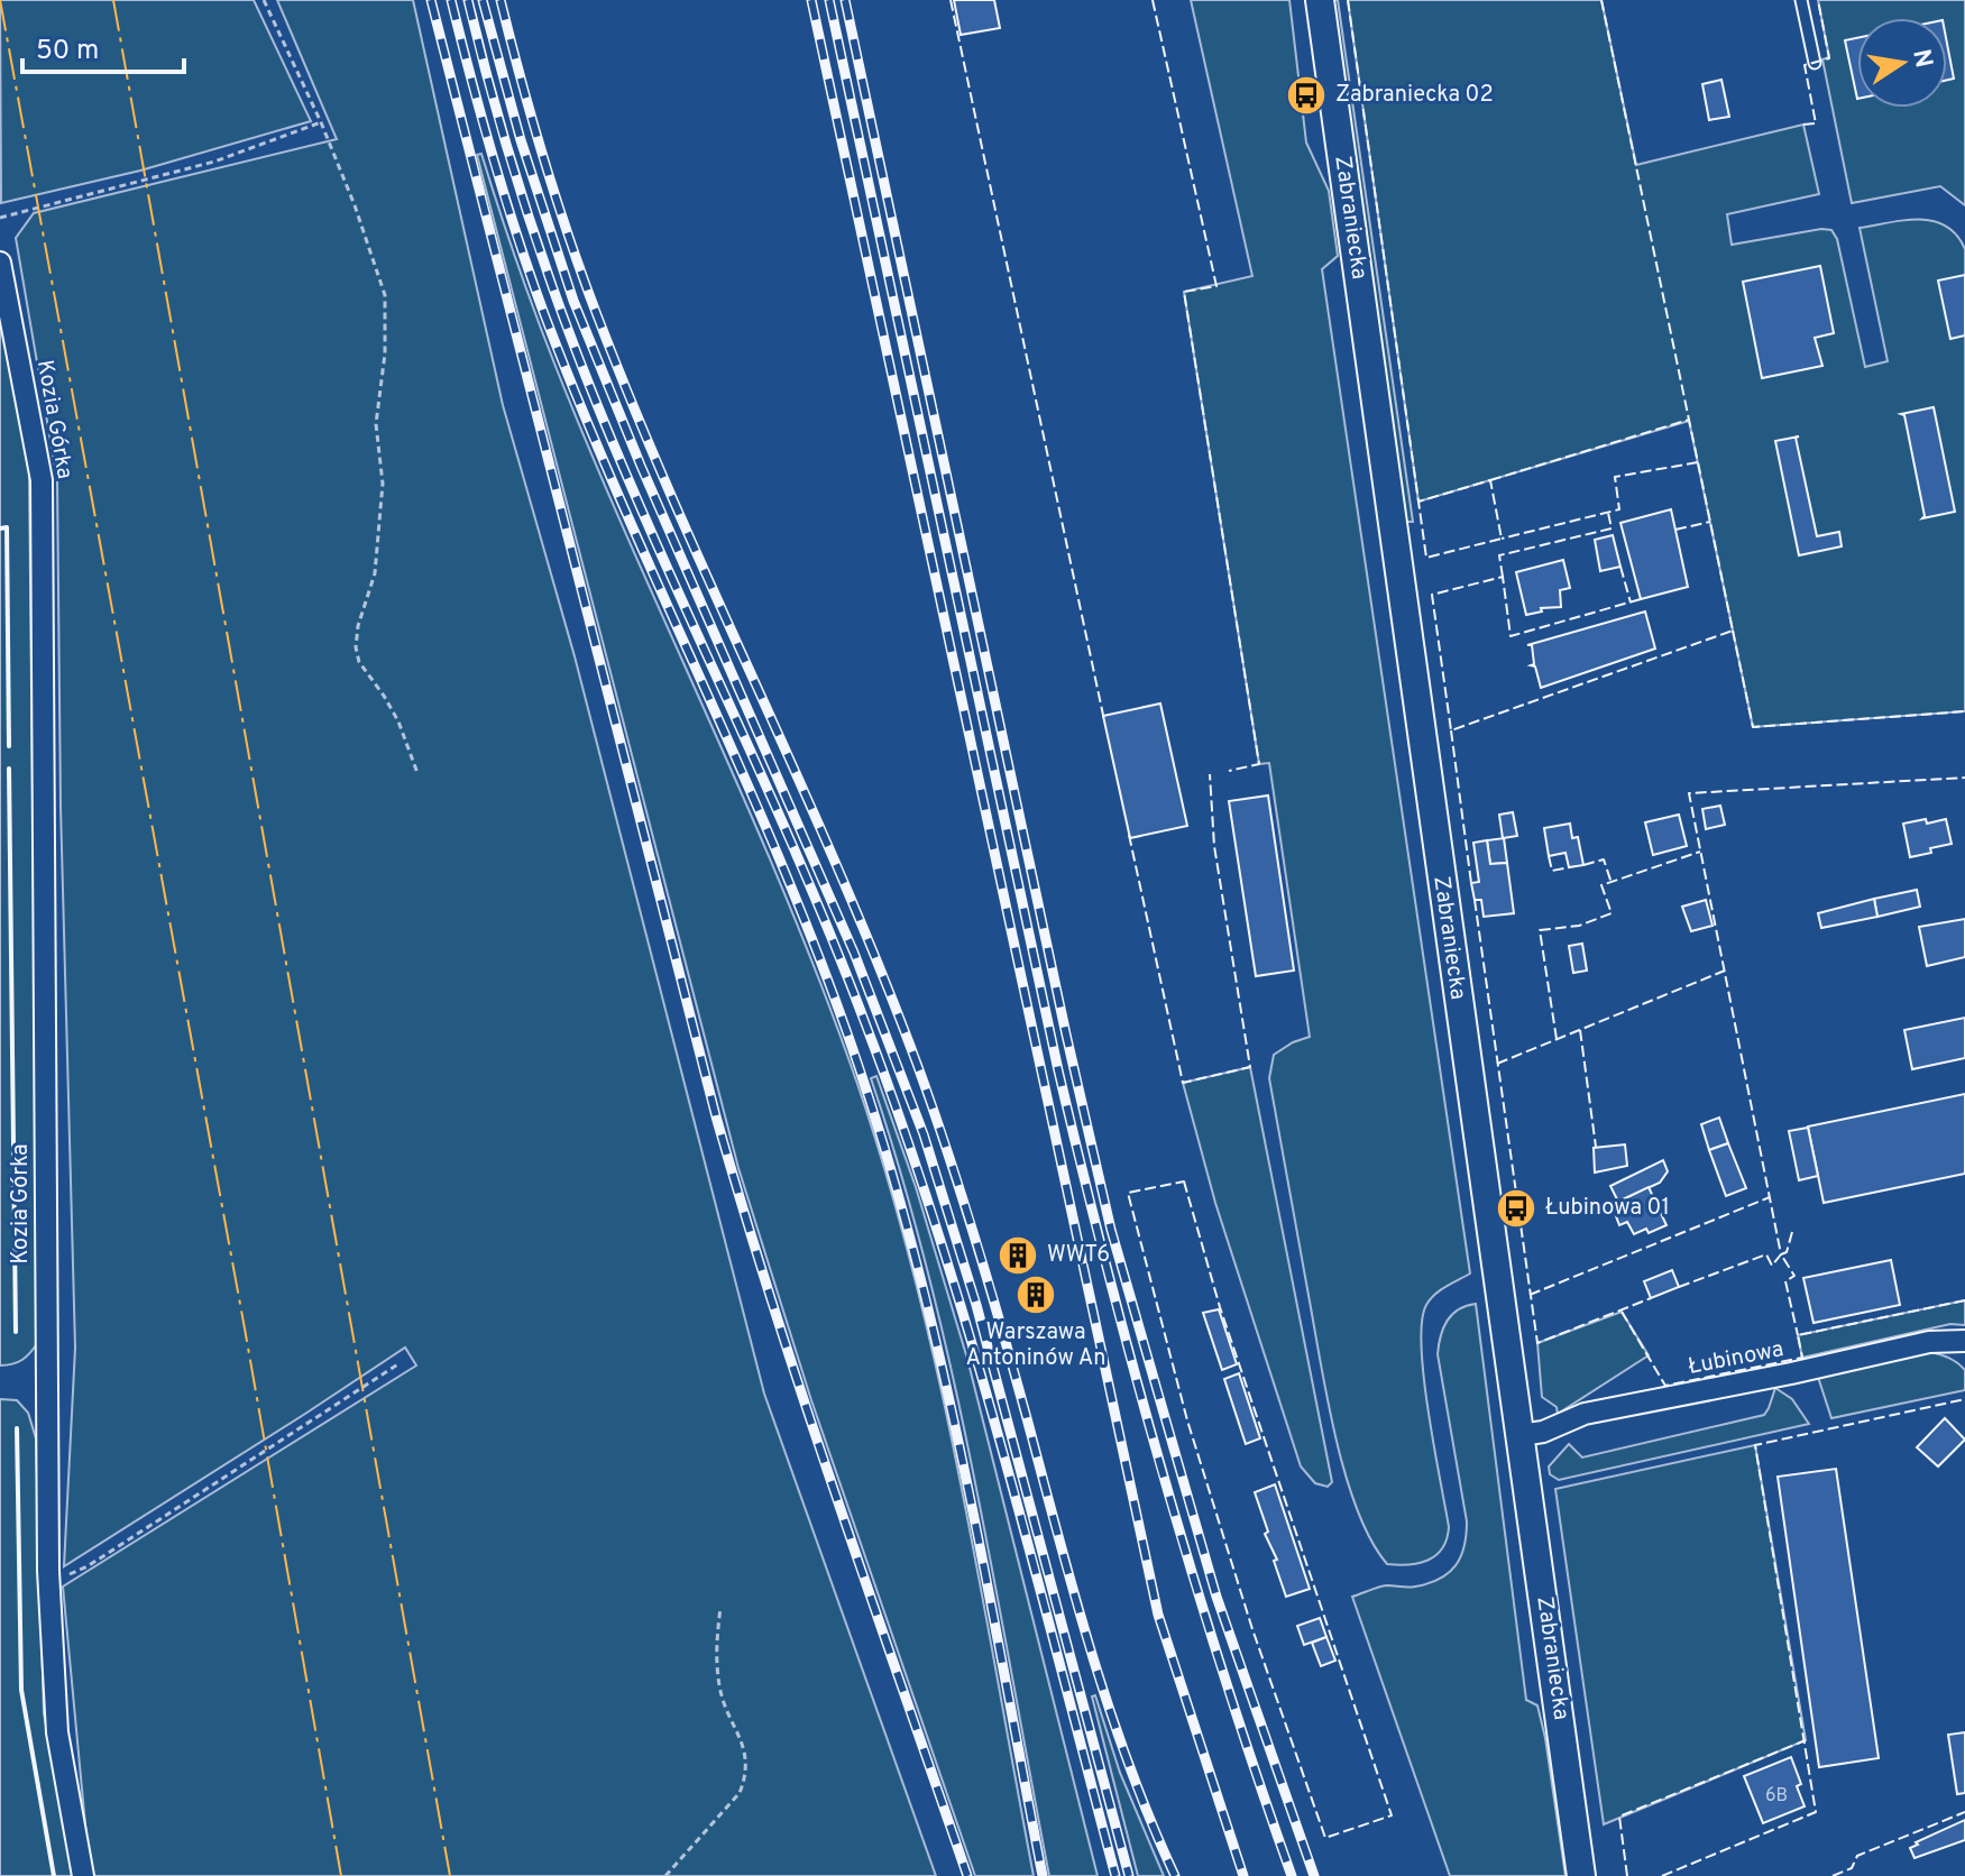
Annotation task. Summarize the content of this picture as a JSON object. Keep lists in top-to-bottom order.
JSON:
{
  "streets": {
    "main road": ["Zabraniecka"],
    "street": ["Kozia Górka", "Łubinowa"]
  },
  "crossings": [
    ["Zabraniecka", "Łubinowa"]
  ],
  "places": {
    "bus stop": ["Zabraniecka 02", "Łubinowa 01"],
    "building": ["WWT6", "Warszawa Antoninów An"]
  },
  "house_numbers": ["6B"],
  "scale_bar": "50 m",
  "north": "right"
}
